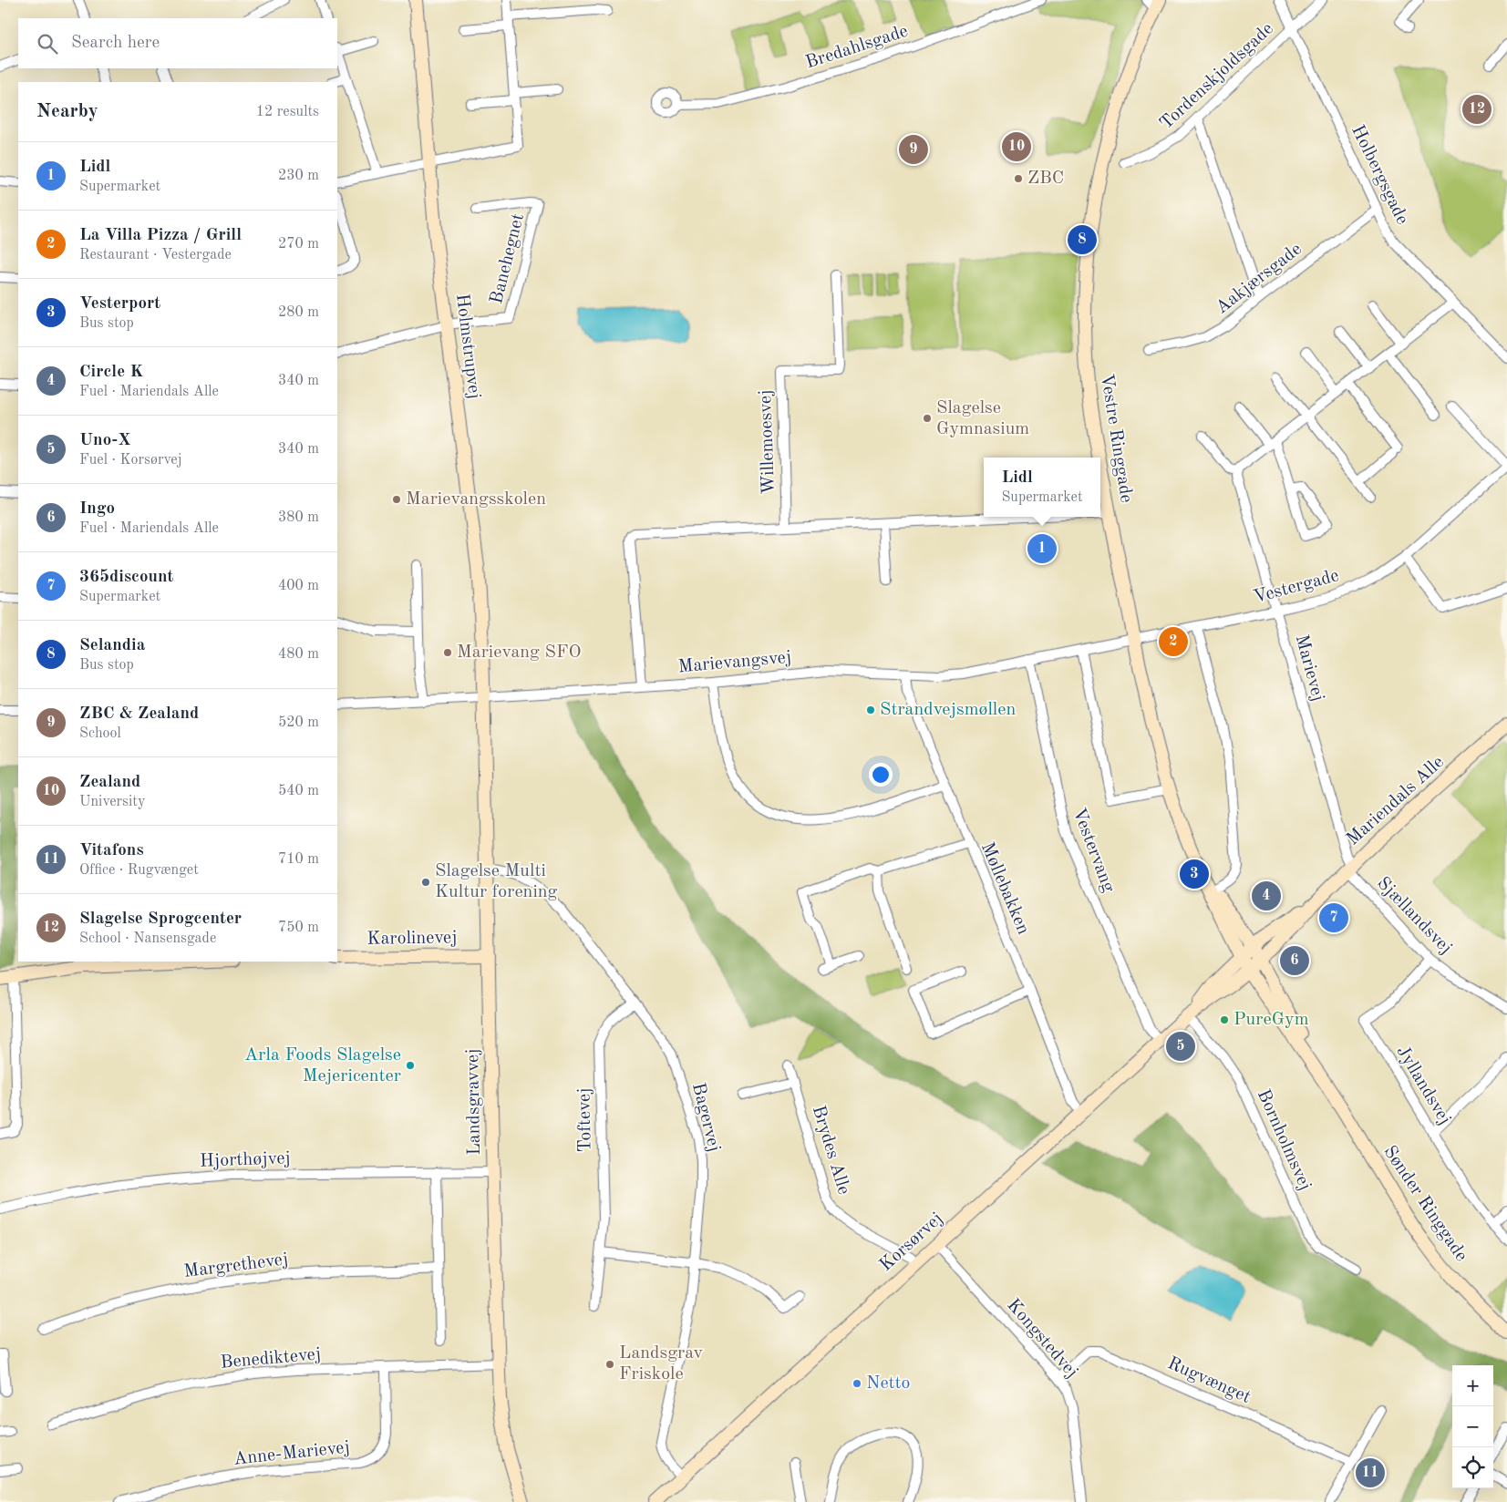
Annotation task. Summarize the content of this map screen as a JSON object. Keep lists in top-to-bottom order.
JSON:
{
  "streets": {
    "street": [
      "Bredahlsgade",
      "Tordenskjoldsgade",
      "Holbergsgade",
      "Banehegnet",
      "Aakjærsgade",
      "Holmstrupvej",
      "Vestre Ringgade",
      "Willemoesvej",
      "Vestergade",
      "Marievangsvej",
      "Marievej",
      "Mariendals Alle",
      "Vestervang",
      "Møllebakken",
      "Sjællandsvej",
      "Karolinevej",
      "Jyllandsvej",
      "Landsgravvej",
      "Bagervej",
      "Toftevej",
      "Bornholmsvej",
      "Brydes Alle",
      "Hjorthøjvej",
      "Sønder Ringgade",
      "Korsørvej",
      "Margrethevej",
      "Kongstedvej",
      "Benediktevej",
      "Rugvænget",
      "Anne-Marievej"
    ]
  },
  "crossings": [
    ["Tordenskjoldsgade", "Holbergsgade"],
    ["Holbergsgade", "Aakjærsgade"],
    ["Banehegnet", "Holmstrupvej"],
    ["Holmstrupvej", "Marievangsvej"],
    ["Holmstrupvej", "Landsgravvej"],
    ["Vestre Ringgade", "Vestergade"],
    ["Vestre Ringgade", "Marievangsvej"],
    ["Vestre Ringgade", "Mariendals Alle"],
    ["Vestre Ringgade", "Sønder Ringgade"],
    ["Vestergade", "Marievangsvej"],
    ["Vestergade", "Marievej"],
    ["Marievangsvej", "Vestervang"],
    ["Marievangsvej", "Møllebakken"],
    ["Marievangsvej", "Landsgravvej"],
    ["Marievej", "Mariendals Alle"],
    ["Marievej", "Sjællandsvej"],
    ["Mariendals Alle", "Sjællandsvej"],
    ["Mariendals Alle", "Bornholmsvej"],
    ["Mariendals Alle", "Sønder Ringgade"],
    ["Mariendals Alle", "Korsørvej"],
    ["Vestervang", "Korsørvej"],
    ["Møllebakken", "Korsørvej"],
    ["Sjællandsvej", "Jyllandsvej"],
    ["Karolinevej", "Landsgravvej"],
    ["Landsgravvej", "Bagervej"],
    ["Landsgravvej", "Hjorthøjvej"],
    ["Landsgravvej", "Benediktevej"],
    ["Bagervej", "Toftevej"],
    ["Bagervej", "Korsørvej"],
    ["Bornholmsvej", "Korsørvej"],
    ["Brydes Alle", "Korsørvej"],
    ["Korsørvej", "Kongstedvej"],
    ["Kongstedvej", "Rugvænget"],
    ["Benediktevej", "Anne-Marievej"]
  ],
  "places": [
    "ZBC",
    "Slagelse Gymnasium",
    "Marievangsskolen",
    "Marievang SFO",
    "Strandvejsmøllen",
    "Slagelse Multi Kultur forening",
    "PureGym",
    "Arla Foods Slagelse Mejericenter",
    "Landsgrav Friskole",
    "Netto"
  ],
  "page": {
    "search": "Search here",
    "heading": ["Nearby", "12 results"],
    "pins": [
      "12",
      "10",
      "9",
      "8",
      "1",
      "2",
      "3",
      "4",
      "7",
      "6",
      "5",
      "11"
    ],
    "list": [
      {
        "mark": "1",
        "name": "Lidl",
        "note": "Supermarket",
        "value": "230 m"
      },
      {
        "mark": "2",
        "name": "La Villa Pizza / Grill",
        "note": "Restaurant · Vestergade",
        "value": "270 m"
      },
      {
        "mark": "3",
        "name": "Vesterport",
        "note": "Bus stop",
        "value": "280 m"
      },
      {
        "mark": "4",
        "name": "Circle K",
        "note": "Fuel · Mariendals Alle",
        "value": "340 m"
      },
      {
        "mark": "5",
        "name": "Uno-X",
        "note": "Fuel · Korsørvej",
        "value": "340 m"
      },
      {
        "mark": "6",
        "name": "Ingo",
        "note": "Fuel · Mariendals Alle",
        "value": "380 m"
      },
      {
        "mark": "7",
        "name": "365discount",
        "note": "Supermarket",
        "value": "400 m"
      },
      {
        "mark": "8",
        "name": "Selandia",
        "note": "Bus stop",
        "value": "480 m"
      },
      {
        "mark": "9",
        "name": "ZBC & Zealand",
        "note": "School",
        "value": "520 m"
      },
      {
        "mark": "10",
        "name": "Zealand",
        "note": "University",
        "value": "540 m"
      },
      {
        "mark": "11",
        "name": "Vitafons",
        "note": "Office · Rugvænget",
        "value": "710 m"
      },
      {
        "mark": "12",
        "name": "Slagelse Sprogcenter",
        "note": "School · Nansensgade",
        "value": "750 m"
      }
    ],
    "popup": ["Lidl", "Supermarket"],
    "map_buttons": ["+", "−"]
  }
}
